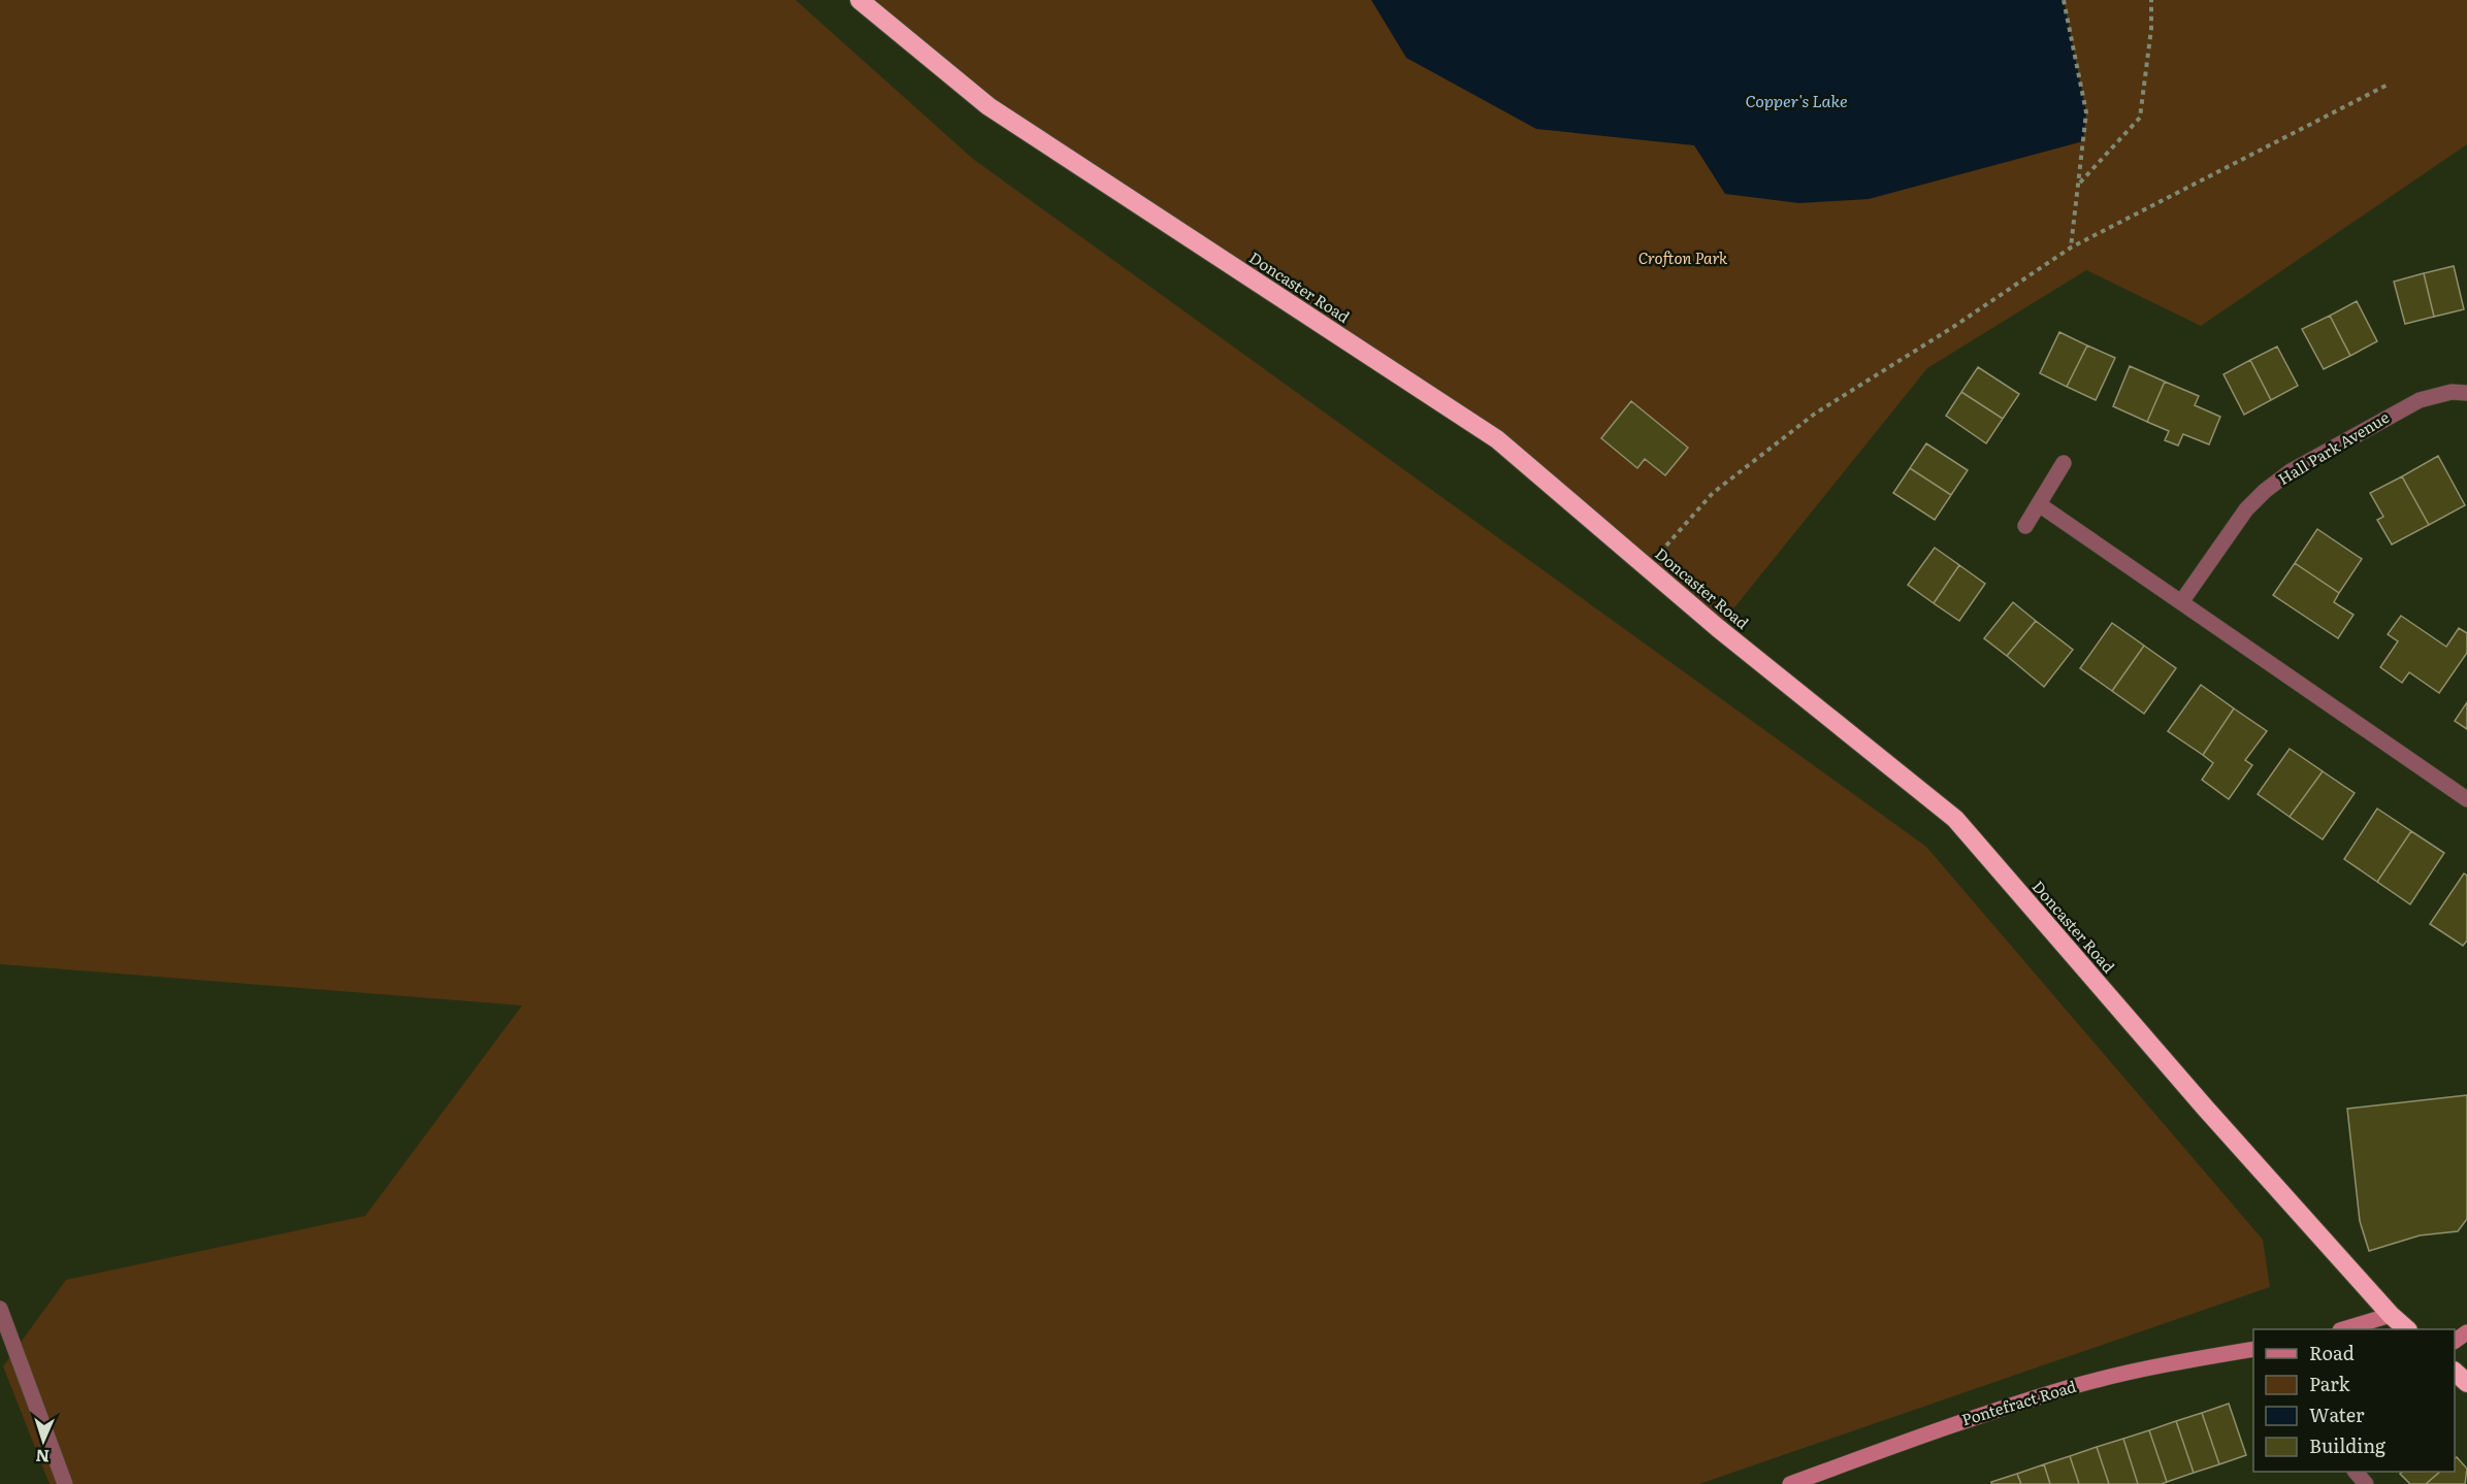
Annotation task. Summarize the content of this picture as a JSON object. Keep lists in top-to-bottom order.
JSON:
{
  "streets": {
    "highway": ["Doncaster Road"],
    "main road": ["Pontefract Road"],
    "street": ["Hall Park Avenue"]
  },
  "water": ["Copper's Lake"],
  "parks": ["Crofton Park"],
  "legend": [
    "Road",
    "Park",
    "Water",
    "Building"
  ],
  "north": "bottom"
}
